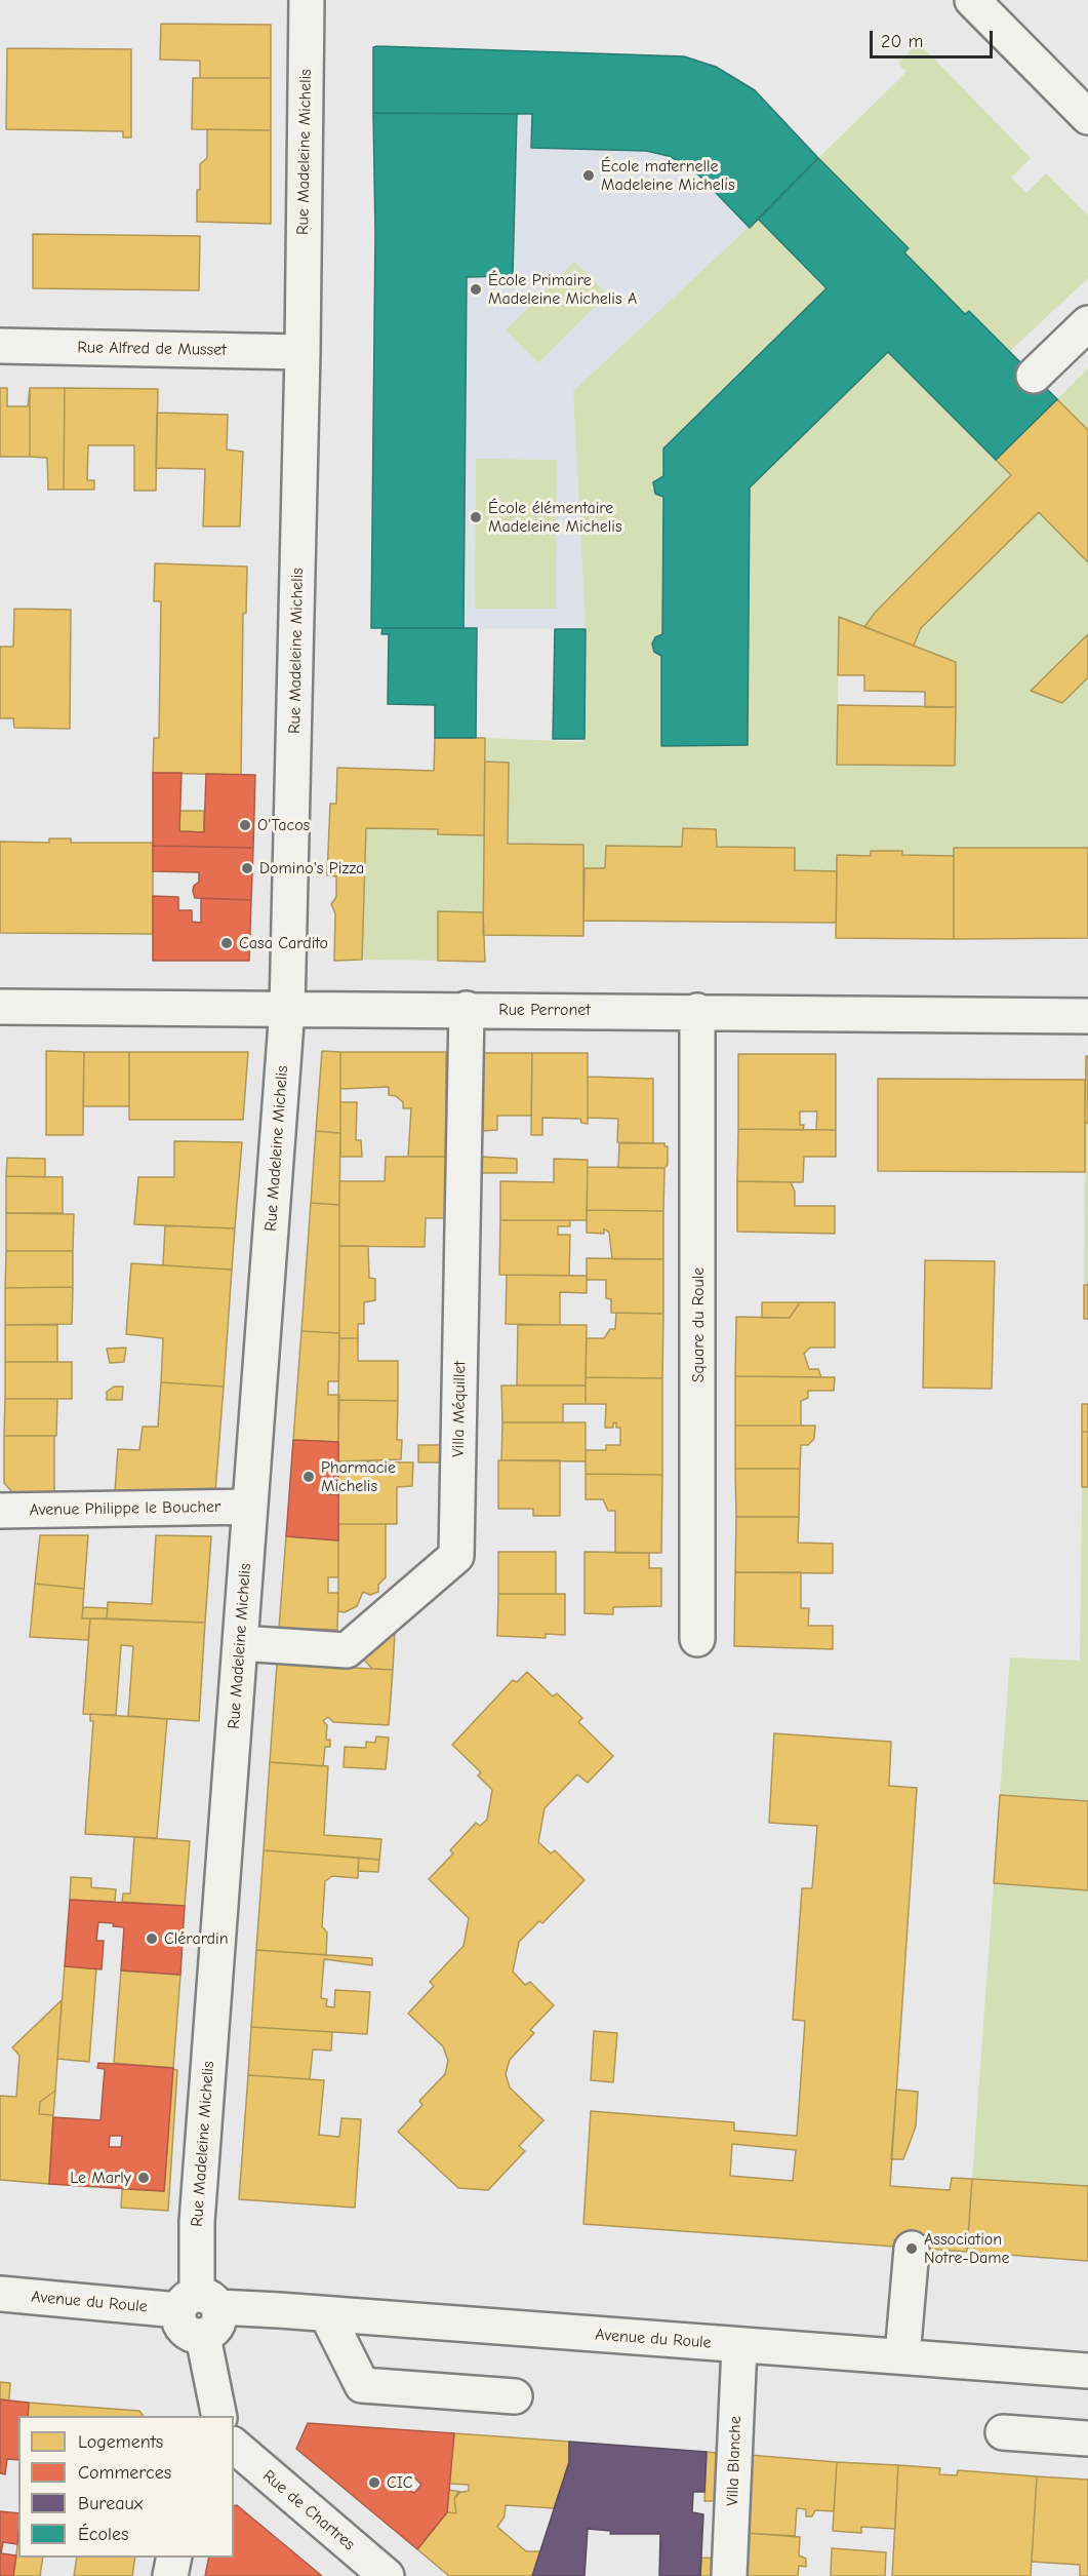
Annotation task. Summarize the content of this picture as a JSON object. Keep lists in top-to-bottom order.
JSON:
{
  "streets": {
    "street": [
      "Rue Madeleine Michelis",
      "Rue Alfred de Musset",
      "Rue Perronet",
      "Square du Roule",
      "Villa Méquillet",
      "Avenue Philippe le Boucher",
      "Avenue du Roule",
      "Villa Blanche",
      "Rue de Chartres"
    ]
  },
  "crossings": [
    ["Rue Madeleine Michelis", "Rue Alfred de Musset"],
    ["Rue Madeleine Michelis", "Rue Perronet"],
    ["Rue Madeleine Michelis", "Villa Méquillet"],
    ["Rue Madeleine Michelis", "Avenue Philippe le Boucher"],
    ["Rue Madeleine Michelis", "Avenue du Roule"],
    ["Rue Perronet", "Square du Roule"],
    ["Rue Perronet", "Villa Méquillet"],
    ["Avenue du Roule", "Villa Blanche"]
  ],
  "places": [
    "École maternelle Madeleine Michelis",
    "École Primaire Madeleine Michelis A",
    "École élémentaire Madeleine Michelis",
    "O'Tacos",
    "Domino's Pizza",
    "Casa Cardito",
    "Pharmacie Michelis",
    "Clérardin",
    "Le Marly",
    "Association Notre-Dame",
    "CIC"
  ],
  "legend": [
    "Logements",
    "Commerces",
    "Bureaux",
    "Écoles"
  ],
  "scale_bar": "20 m"
}
